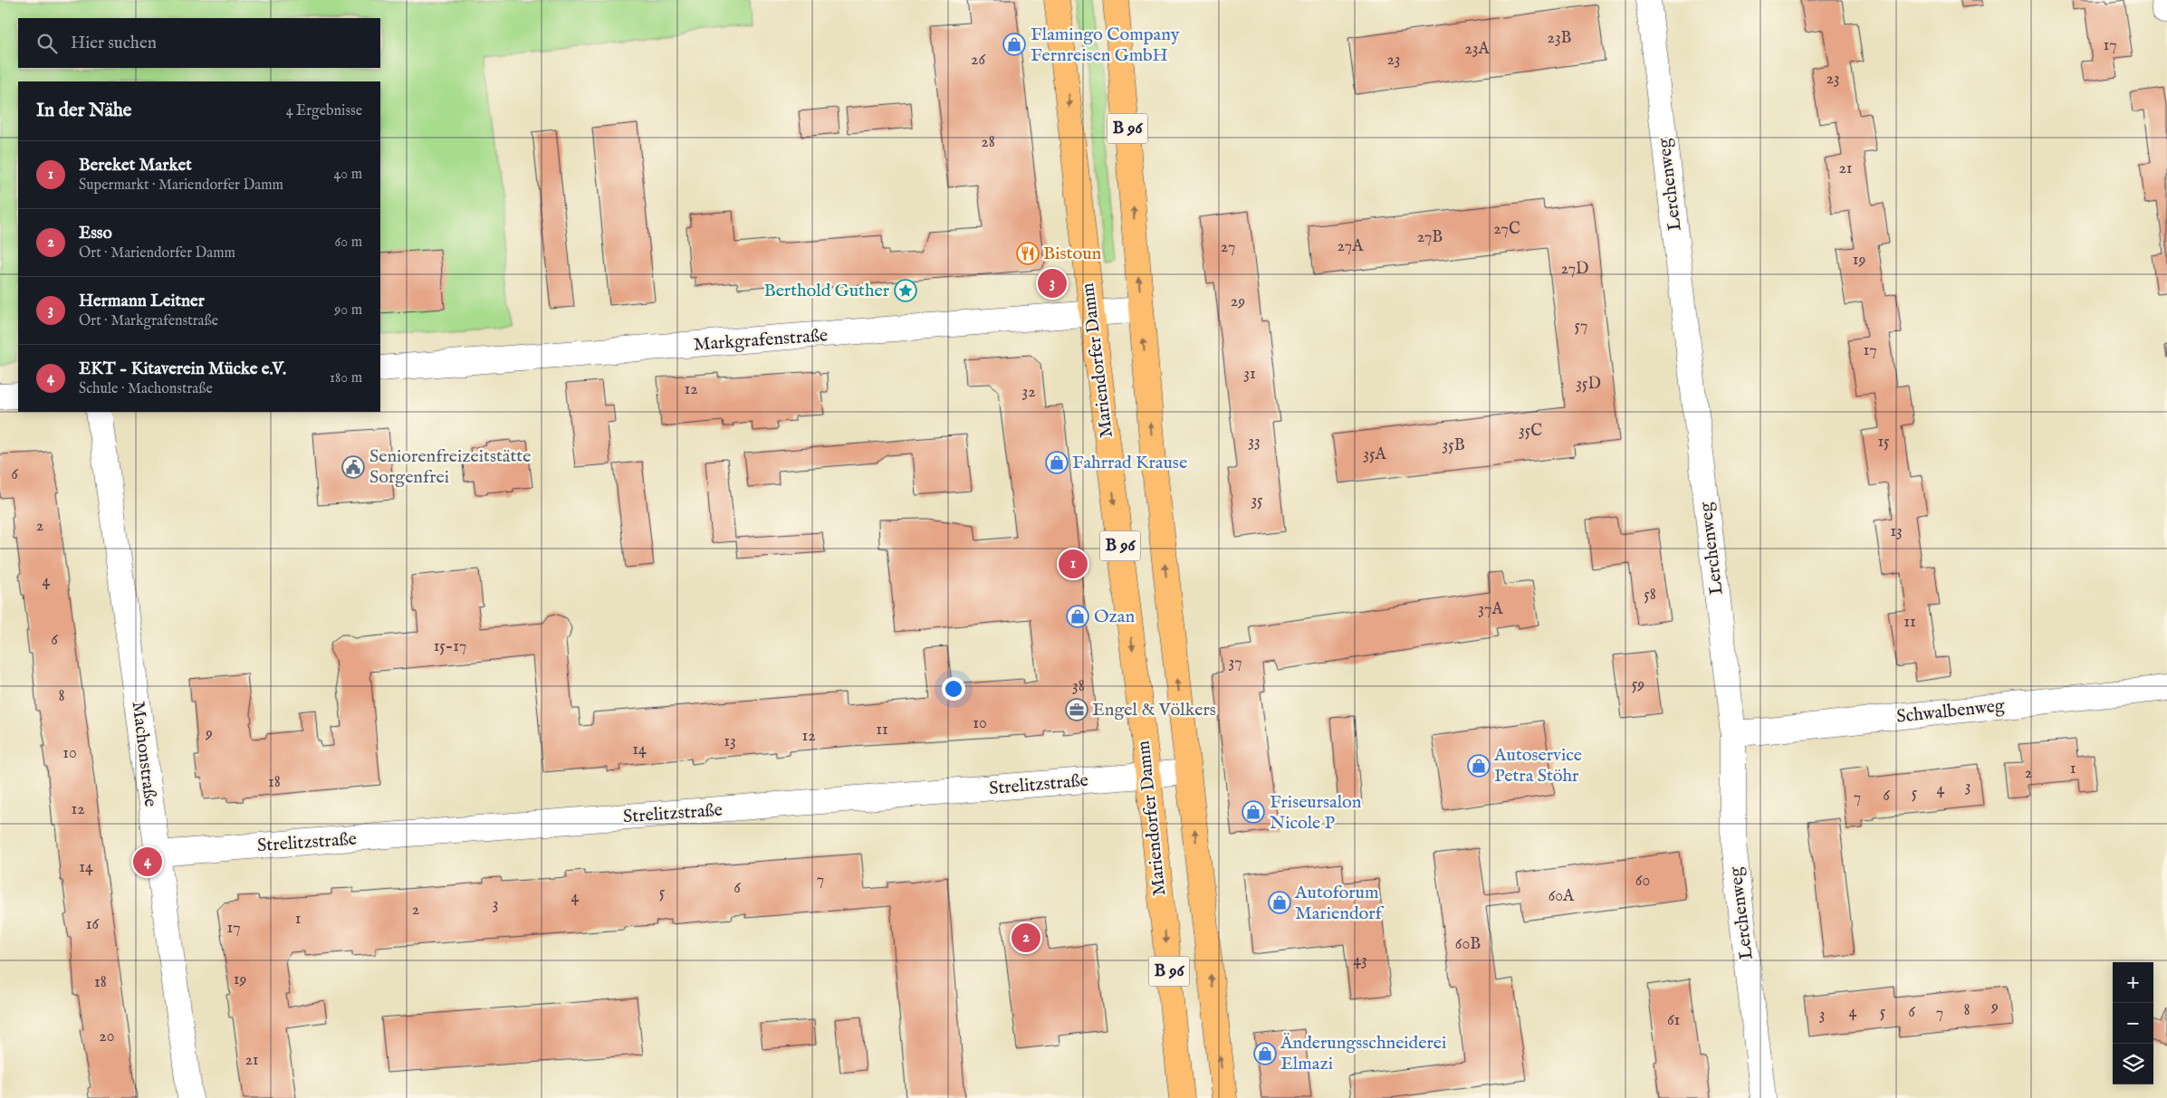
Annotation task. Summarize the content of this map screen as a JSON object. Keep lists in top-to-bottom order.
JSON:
{
  "streets": {
    "main road": ["B 96", "Mariendorfer Damm"],
    "street": [
      "Lerchenweg",
      "Markgrafenstraße",
      "Schwalbenweg",
      "Machonstraße",
      "Strelitzstraße"
    ]
  },
  "crossings": [
    ["B 96", "Markgrafenstraße"],
    ["B 96", "Strelitzstraße"],
    ["Lerchenweg", "Schwalbenweg"],
    ["Markgrafenstraße", "Mariendorfer Damm"],
    ["Mariendorfer Damm", "Strelitzstraße"],
    ["Machonstraße", "Strelitzstraße"]
  ],
  "places": {
    "shop": [
      "Flamingo Company Fernreisen GmbH",
      "Fahrrad Krause",
      "Ozan",
      "Autoservice Petra Stöhr",
      "Friseursalon Nicole P",
      "Autoforum Mariendorf",
      "Änderungsschneiderei Elmazi"
    ],
    "restaurant": ["Bistoun"],
    "place": ["Berthold Guther"],
    "public building": ["Seniorenfreizeitstätte Sorgenfrei"],
    "office": ["Engel & Völkers"]
  },
  "house_numbers": [
    "23B",
    "17",
    "23A",
    "26",
    "23",
    "23",
    "28",
    "21",
    "27C",
    "27B",
    "27A",
    "27",
    "19",
    "27D",
    "29",
    "57",
    "17",
    "31",
    "35D",
    "12",
    "32",
    "35C",
    "33",
    "15",
    "35B",
    "35A",
    "6",
    "35",
    "2",
    "13",
    "4",
    "58",
    "37A",
    "11",
    "6",
    "15-17",
    "37",
    "59",
    "38",
    "8",
    "10",
    "11",
    "9",
    "12",
    "13",
    "14",
    "10",
    "1",
    "2",
    "18",
    "3",
    "4",
    "5",
    "6",
    "7",
    "12",
    "14",
    "7",
    "60",
    "6",
    "5",
    "60A",
    "4",
    "3",
    "2",
    "1",
    "16",
    "17",
    "60B",
    "43",
    "19",
    "18",
    "9",
    "8",
    "4",
    "5",
    "6",
    "7",
    "3",
    "61",
    "20",
    "21"
  ],
  "page": {
    "search": "Hier suchen",
    "heading": ["In der Nähe", "4 Ergebnisse"],
    "list": [
      {
        "mark": "1",
        "name": "Bereket Market",
        "note": "Supermarkt · Mariendorfer Damm",
        "value": "40 m"
      },
      {
        "mark": "2",
        "name": "Esso",
        "note": "Ort · Mariendorfer Damm",
        "value": "60 m"
      },
      {
        "mark": "3",
        "name": "Hermann Leitner",
        "note": "Ort · Markgrafenstraße",
        "value": "90 m"
      },
      {
        "mark": "4",
        "name": "EKT - Kitaverein Mücke e.V.",
        "note": "Schule · Machonstraße",
        "value": "180 m"
      }
    ],
    "pins": [
      "3",
      "1",
      "4",
      "2"
    ],
    "map_buttons": ["+", "−"]
  }
}
